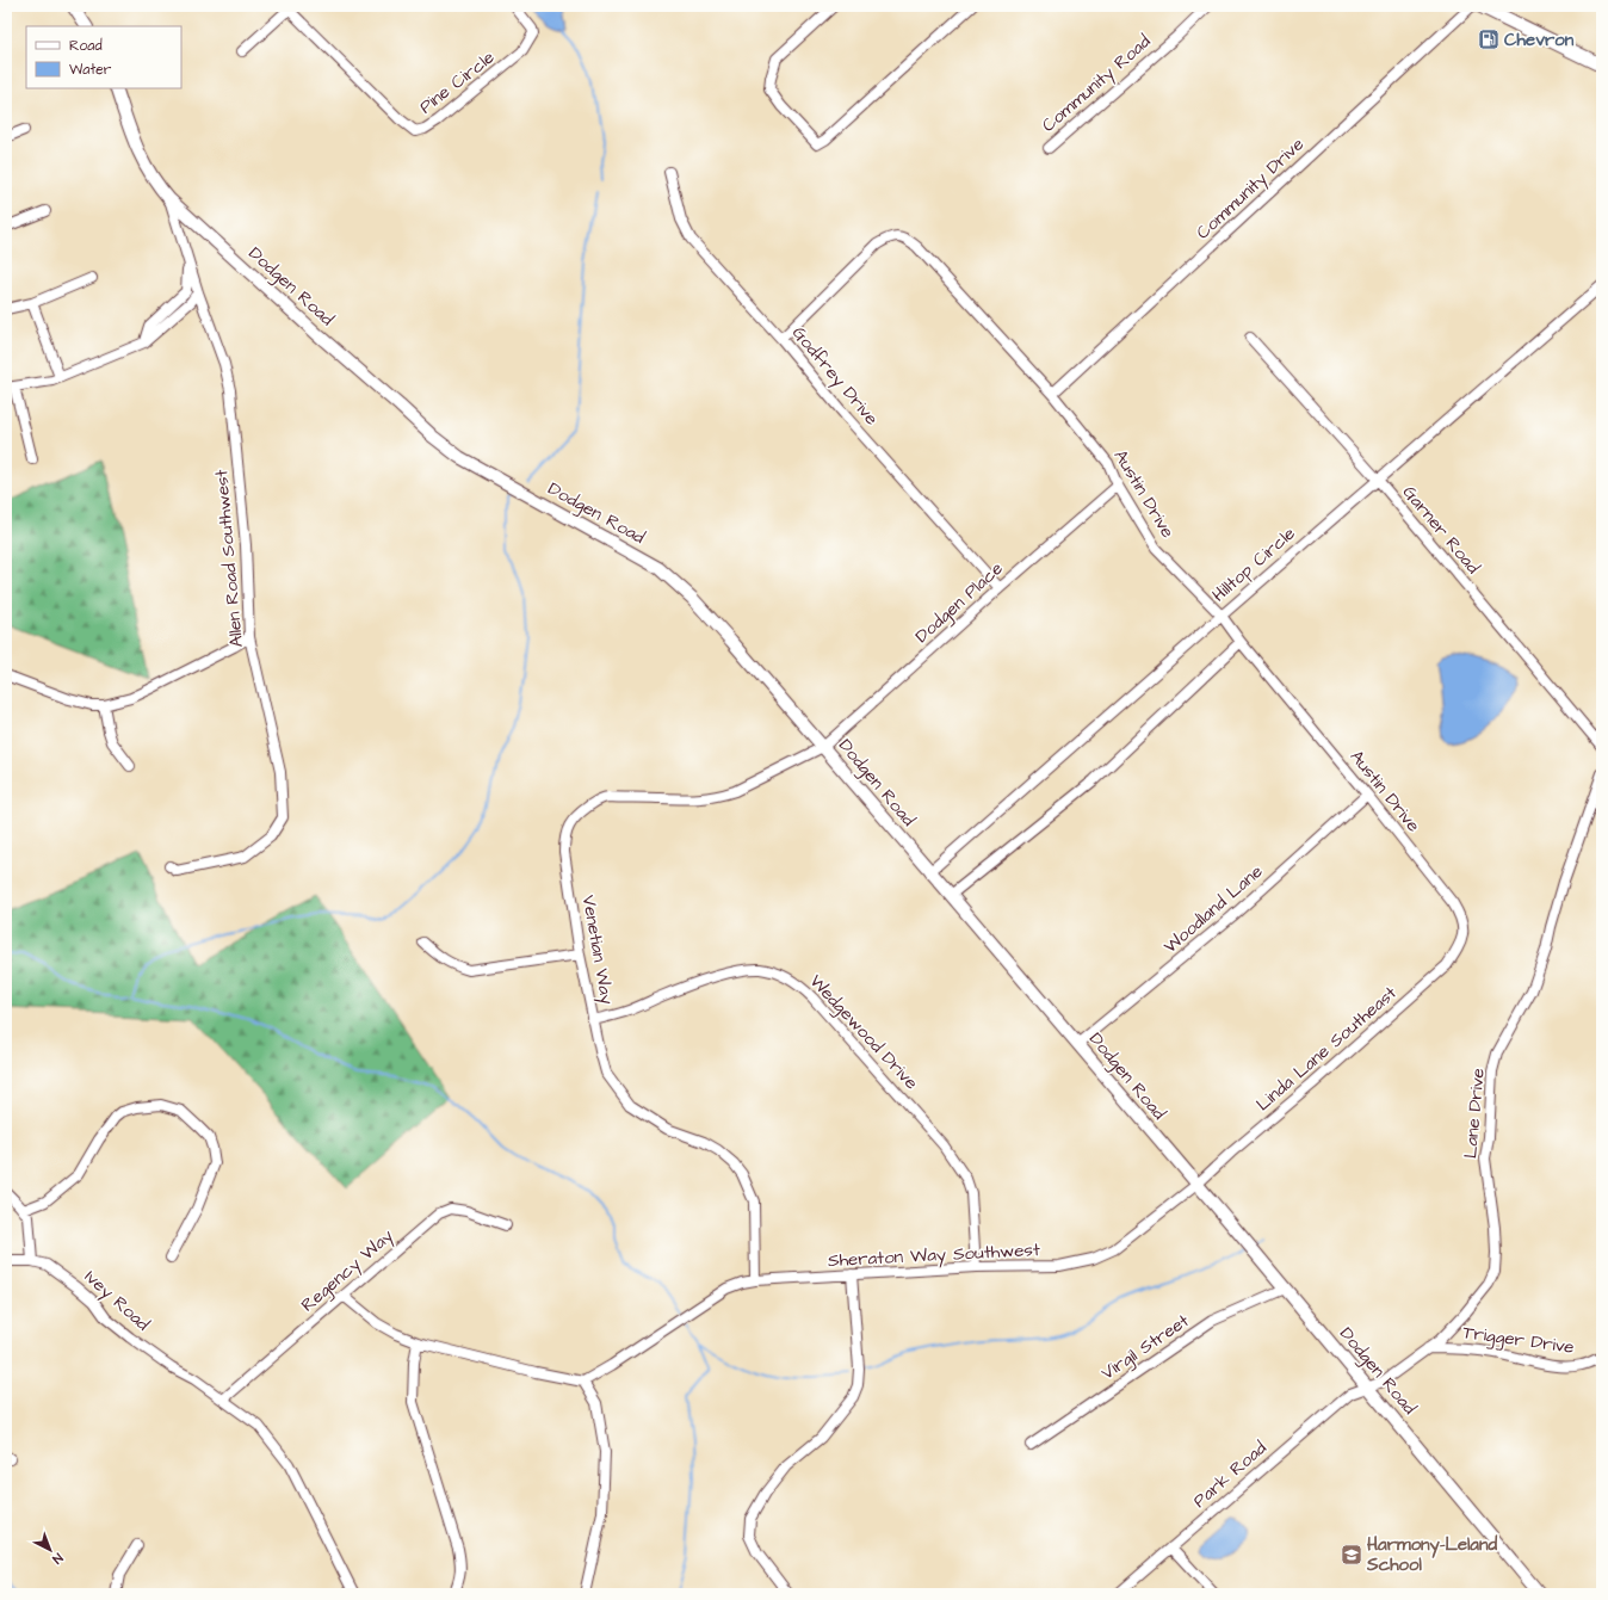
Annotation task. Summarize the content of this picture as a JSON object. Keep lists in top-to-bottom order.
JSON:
{
  "streets": {
    "street": [
      "Pine Circle",
      "Community Road",
      "Community Drive",
      "Dodgen Road",
      "Godfrey Drive",
      "Austin Drive",
      "Garner Road",
      "Allen Road Southwest",
      "Hilltop Circle",
      "Dodgen Place",
      "Woodland Lane",
      "Venetian Way",
      "Wedgewood Drive",
      "Linda Lane Southeast",
      "Lane Drive",
      "Sheraton Way Southwest",
      "Regency Way",
      "Ivey Road",
      "Trigger Drive",
      "Virgil Street",
      "Park Road"
    ]
  },
  "crossings": [
    ["Community Drive", "Austin Drive"],
    ["Dodgen Road", "Allen Road Southwest"],
    ["Dodgen Road", "Hilltop Circle"],
    ["Dodgen Road", "Dodgen Place"],
    ["Dodgen Road", "Woodland Lane"],
    ["Dodgen Road", "Venetian Way"],
    ["Dodgen Road", "Linda Lane Southeast"],
    ["Dodgen Road", "Lane Drive"],
    ["Dodgen Road", "Sheraton Way Southwest"],
    ["Dodgen Road", "Virgil Street"],
    ["Dodgen Road", "Park Road"],
    ["Godfrey Drive", "Austin Drive"],
    ["Godfrey Drive", "Dodgen Place"],
    ["Austin Drive", "Hilltop Circle"],
    ["Austin Drive", "Dodgen Place"],
    ["Austin Drive", "Woodland Lane"],
    ["Austin Drive", "Linda Lane Southeast"],
    ["Garner Road", "Hilltop Circle"],
    ["Dodgen Place", "Venetian Way"],
    ["Venetian Way", "Wedgewood Drive"],
    ["Venetian Way", "Sheraton Way Southwest"],
    ["Wedgewood Drive", "Sheraton Way Southwest"],
    ["Linda Lane Southeast", "Sheraton Way Southwest"],
    ["Lane Drive", "Trigger Drive"],
    ["Lane Drive", "Park Road"],
    ["Regency Way", "Ivey Road"]
  ],
  "places": {
    "fuel station": ["Chevron"],
    "school or university": ["Harmony-Leland School"]
  },
  "legend": ["Road", "Water"],
  "north": "bottom right"
}
